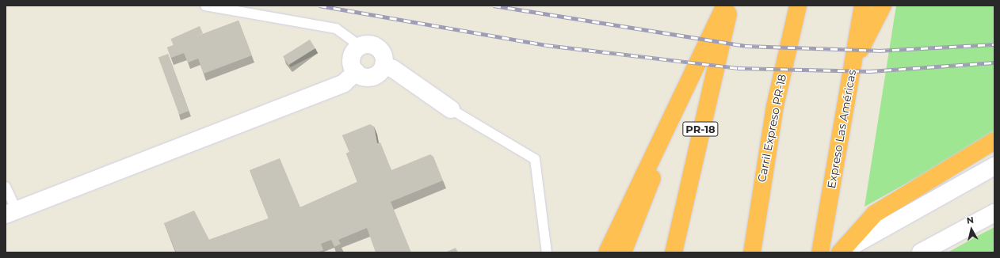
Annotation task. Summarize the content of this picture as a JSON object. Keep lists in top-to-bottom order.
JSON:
{
  "streets": {
    "highway": ["Carril Expreso PR-18", "PR-18", "Expreso Las Américas"]
  },
  "north": "top"
}
